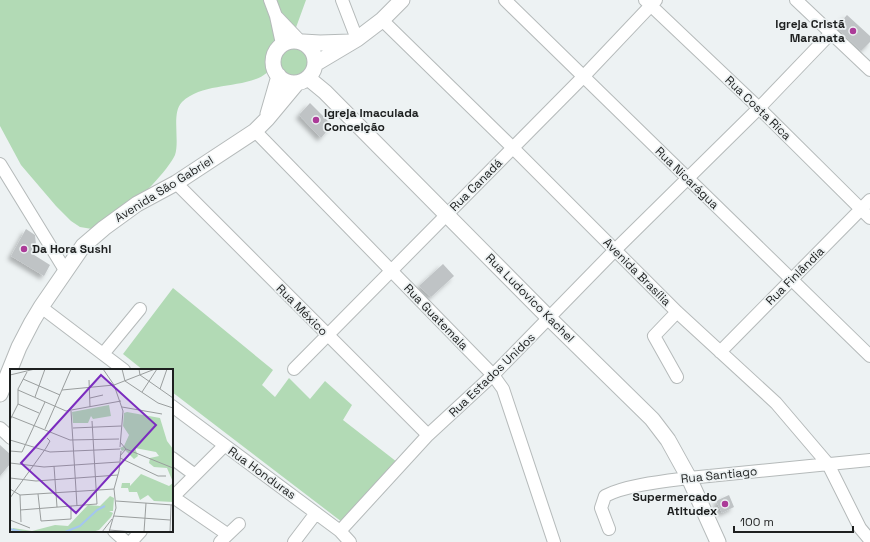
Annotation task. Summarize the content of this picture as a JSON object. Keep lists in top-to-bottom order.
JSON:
{
  "streets": {
    "main road": ["Avenida São Gabriel", "Rua Ludovico Kachel"],
    "street": [
      "Rua Costa Rica",
      "Rua Nicarágua",
      "Rua Canadá",
      "Avenida Brasília",
      "Rua Finlândia",
      "Rua México",
      "Rua Guatemala",
      "Rua Estados Unidos",
      "Rua Honduras",
      "Rua Santiago"
    ]
  },
  "crossings": [
    ["Rua Costa Rica", "Rua Canadá"],
    ["Rua Costa Rica", "Rua Finlândia"],
    ["Rua Costa Rica", "Rua Estados Unidos"],
    ["Rua Nicarágua", "Rua Canadá"],
    ["Rua Nicarágua", "Rua Finlândia"],
    ["Rua Nicarágua", "Rua Estados Unidos"],
    ["Rua Canadá", "Avenida Brasília"],
    ["Rua Canadá", "Rua Ludovico Kachel"],
    ["Rua Canadá", "Rua México"],
    ["Rua Canadá", "Rua Guatemala"],
    ["Avenida São Gabriel", "Rua Ludovico Kachel"],
    ["Avenida São Gabriel", "Rua México"],
    ["Avenida São Gabriel", "Rua Guatemala"],
    ["Avenida Brasília", "Rua Finlândia"],
    ["Avenida Brasília", "Rua Estados Unidos"],
    ["Avenida Brasília", "Rua Santiago"],
    ["Rua Ludovico Kachel", "Rua Estados Unidos"],
    ["Rua Ludovico Kachel", "Rua Santiago"],
    ["Rua México", "Rua Estados Unidos"],
    ["Rua Guatemala", "Rua Estados Unidos"],
    ["Rua Estados Unidos", "Rua Honduras"]
  ],
  "places": [
    "Igreja Cristã Maranata",
    "Igreja Imaculada Conceição",
    "Da Hora Sushi",
    "Supermercado Atitudex"
  ],
  "scale_bar": "100 m"
}
